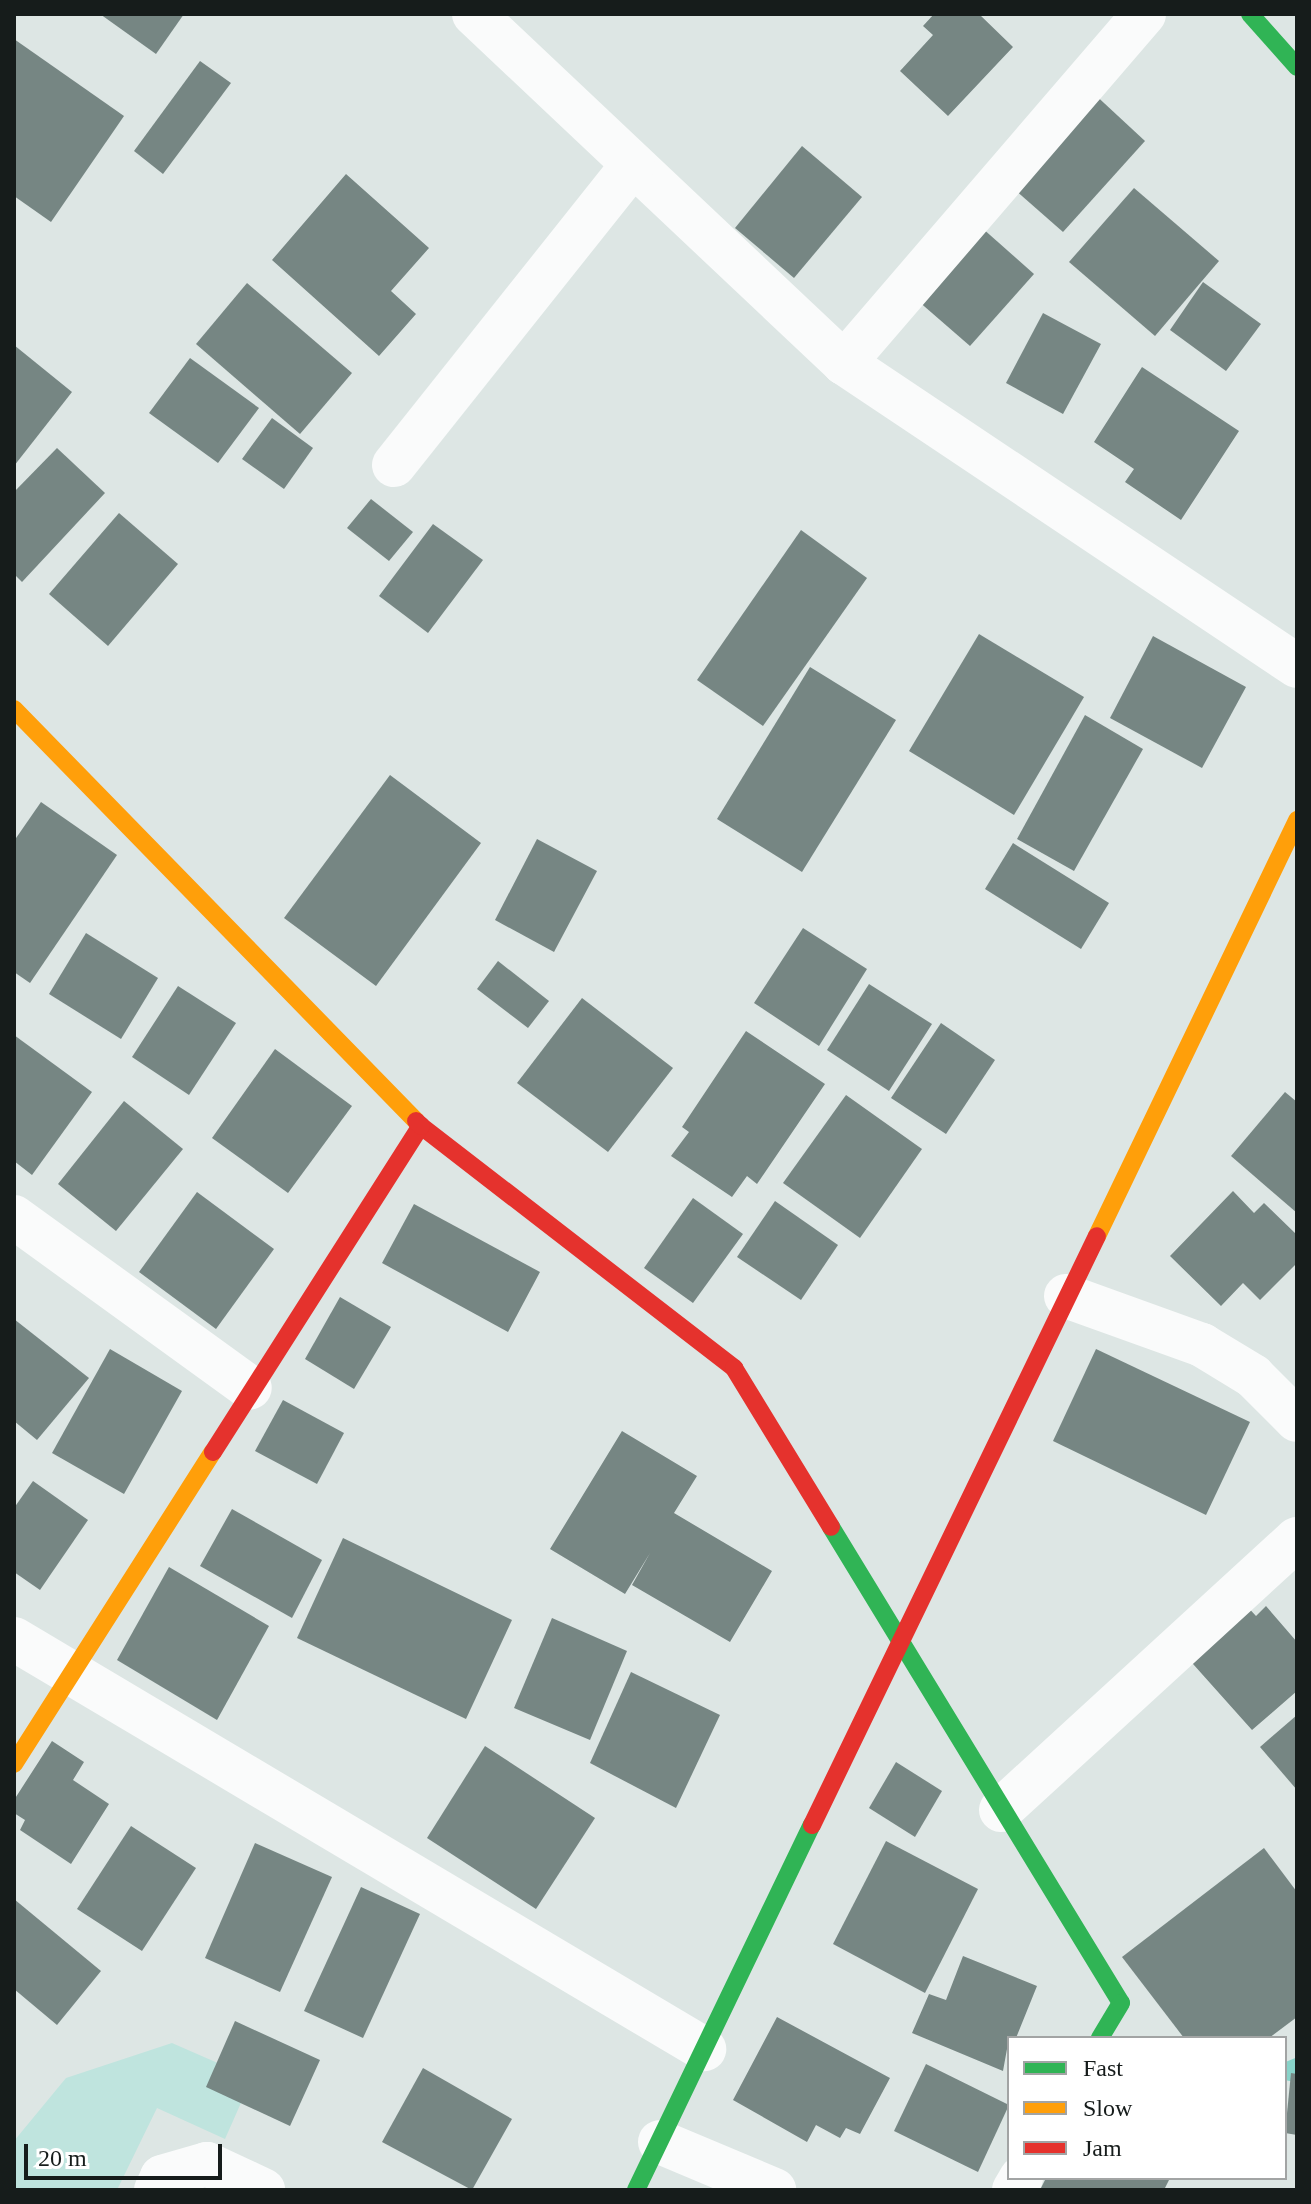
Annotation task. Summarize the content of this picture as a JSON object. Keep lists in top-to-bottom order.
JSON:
{
  "legend": ["Fast", "Slow", "Jam"],
  "scale_bar": "20 m"
}
